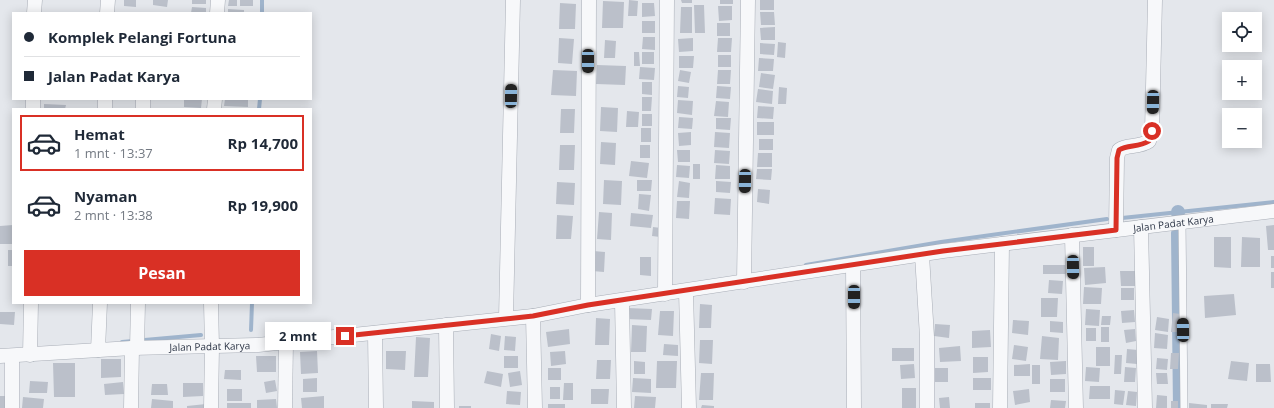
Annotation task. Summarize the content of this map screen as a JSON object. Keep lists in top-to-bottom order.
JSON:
{
  "streets": {
    "street": ["Jalan Padat Karya"]
  },
  "page": {
    "map_buttons": ["+", "−"],
    "banner": ["Komplek Pelangi Fortuna", "Jalan Padat Karya"],
    "list": [
      {
        "name": "Hemat",
        "note": "1 mnt · 13:37",
        "value": "Rp 14,700"
      },
      {
        "name": "Nyaman",
        "note": "2 mnt · 13:38",
        "value": "Rp 19,900"
      }
    ],
    "buttons": "Pesan",
    "bubble": "2 mnt"
  }
}
